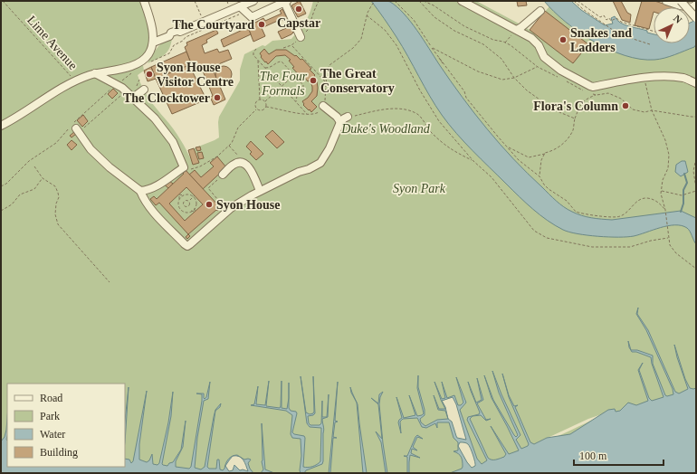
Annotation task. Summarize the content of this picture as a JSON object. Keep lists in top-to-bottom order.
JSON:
{
  "streets": {
    "path": ["Lime Avenue"]
  },
  "parks": ["The Four Formals", "Duke's Woodland", "Syon Park"],
  "places": [
    "Capstar",
    "The Courtyard",
    "Snakes and Ladders",
    "Syon House Visitor Centre",
    "The Great Conservatory",
    "The Clocktower",
    "Flora's Column",
    "Syon House"
  ],
  "legend": [
    "Road",
    "Park",
    "Water",
    "Building"
  ],
  "scale_bar": "100 m",
  "north": "top right"
}
